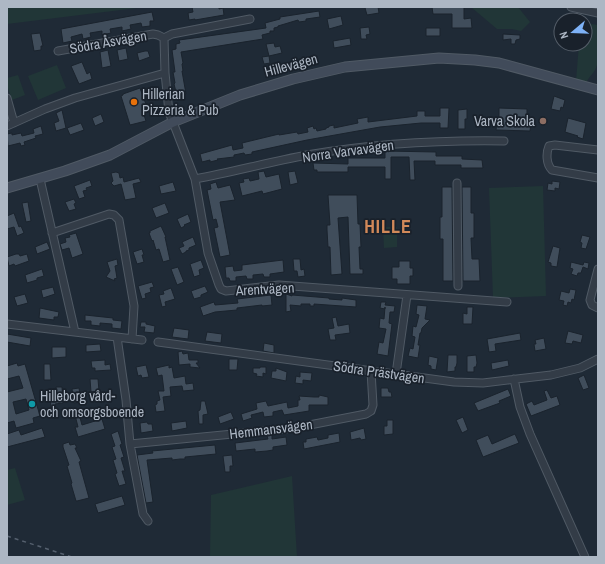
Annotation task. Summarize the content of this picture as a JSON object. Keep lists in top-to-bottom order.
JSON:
{
  "streets": {
    "street": [
      "Södra Åsvägen",
      "Hillevägen",
      "Norra Varvavägen",
      "Arentvägen",
      "Södra Prästvägen",
      "Hemmansvägen"
    ]
  },
  "crossings": [
    ["Södra Åsvägen", "Arentvägen"],
    ["Hillevägen", "Arentvägen"],
    ["Norra Varvavägen", "Arentvägen"],
    ["Södra Prästvägen", "Hemmansvägen"]
  ],
  "districts": ["HILLE"],
  "places": ["Hillerian Pizzeria & Pub", "Varva Skola", "Hilleborg vård- och omsorgsboende"],
  "north": "left"
}
